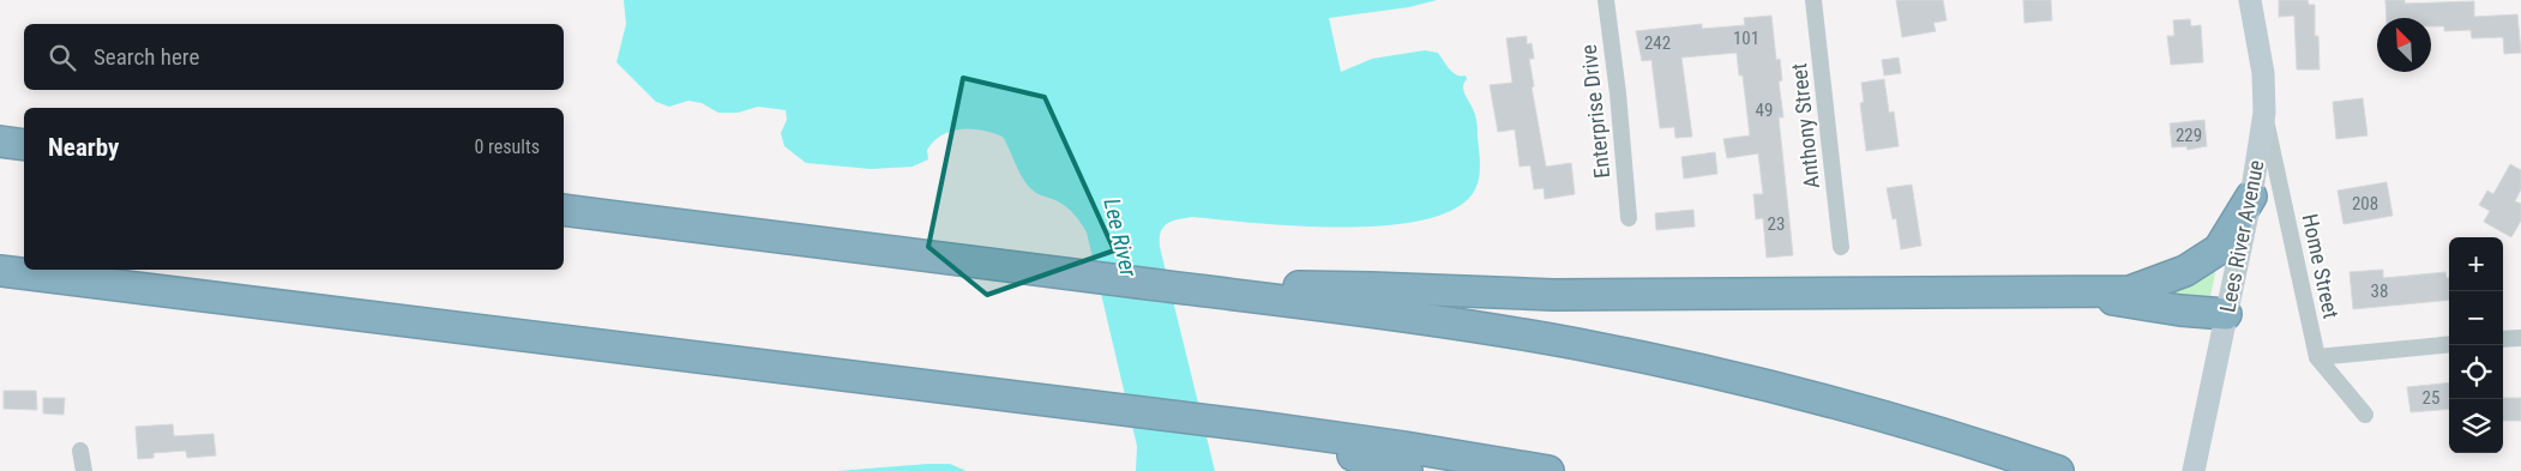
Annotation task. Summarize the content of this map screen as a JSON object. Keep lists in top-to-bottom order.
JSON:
{
  "streets": {
    "main road": ["Lees River Avenue"],
    "street": ["Enterprise Drive", "Anthony Street", "Home Street"]
  },
  "crossings": [
    ["Lees River Avenue", "Home Street"]
  ],
  "water": ["Lee River"],
  "house_numbers": [
    "101",
    "242",
    "49",
    "229",
    "208",
    "23",
    "38",
    "25"
  ],
  "north": "top left",
  "page": {
    "search": "Search here",
    "heading": ["Nearby", "0 results"],
    "map_buttons": ["+", "−"]
  }
}
